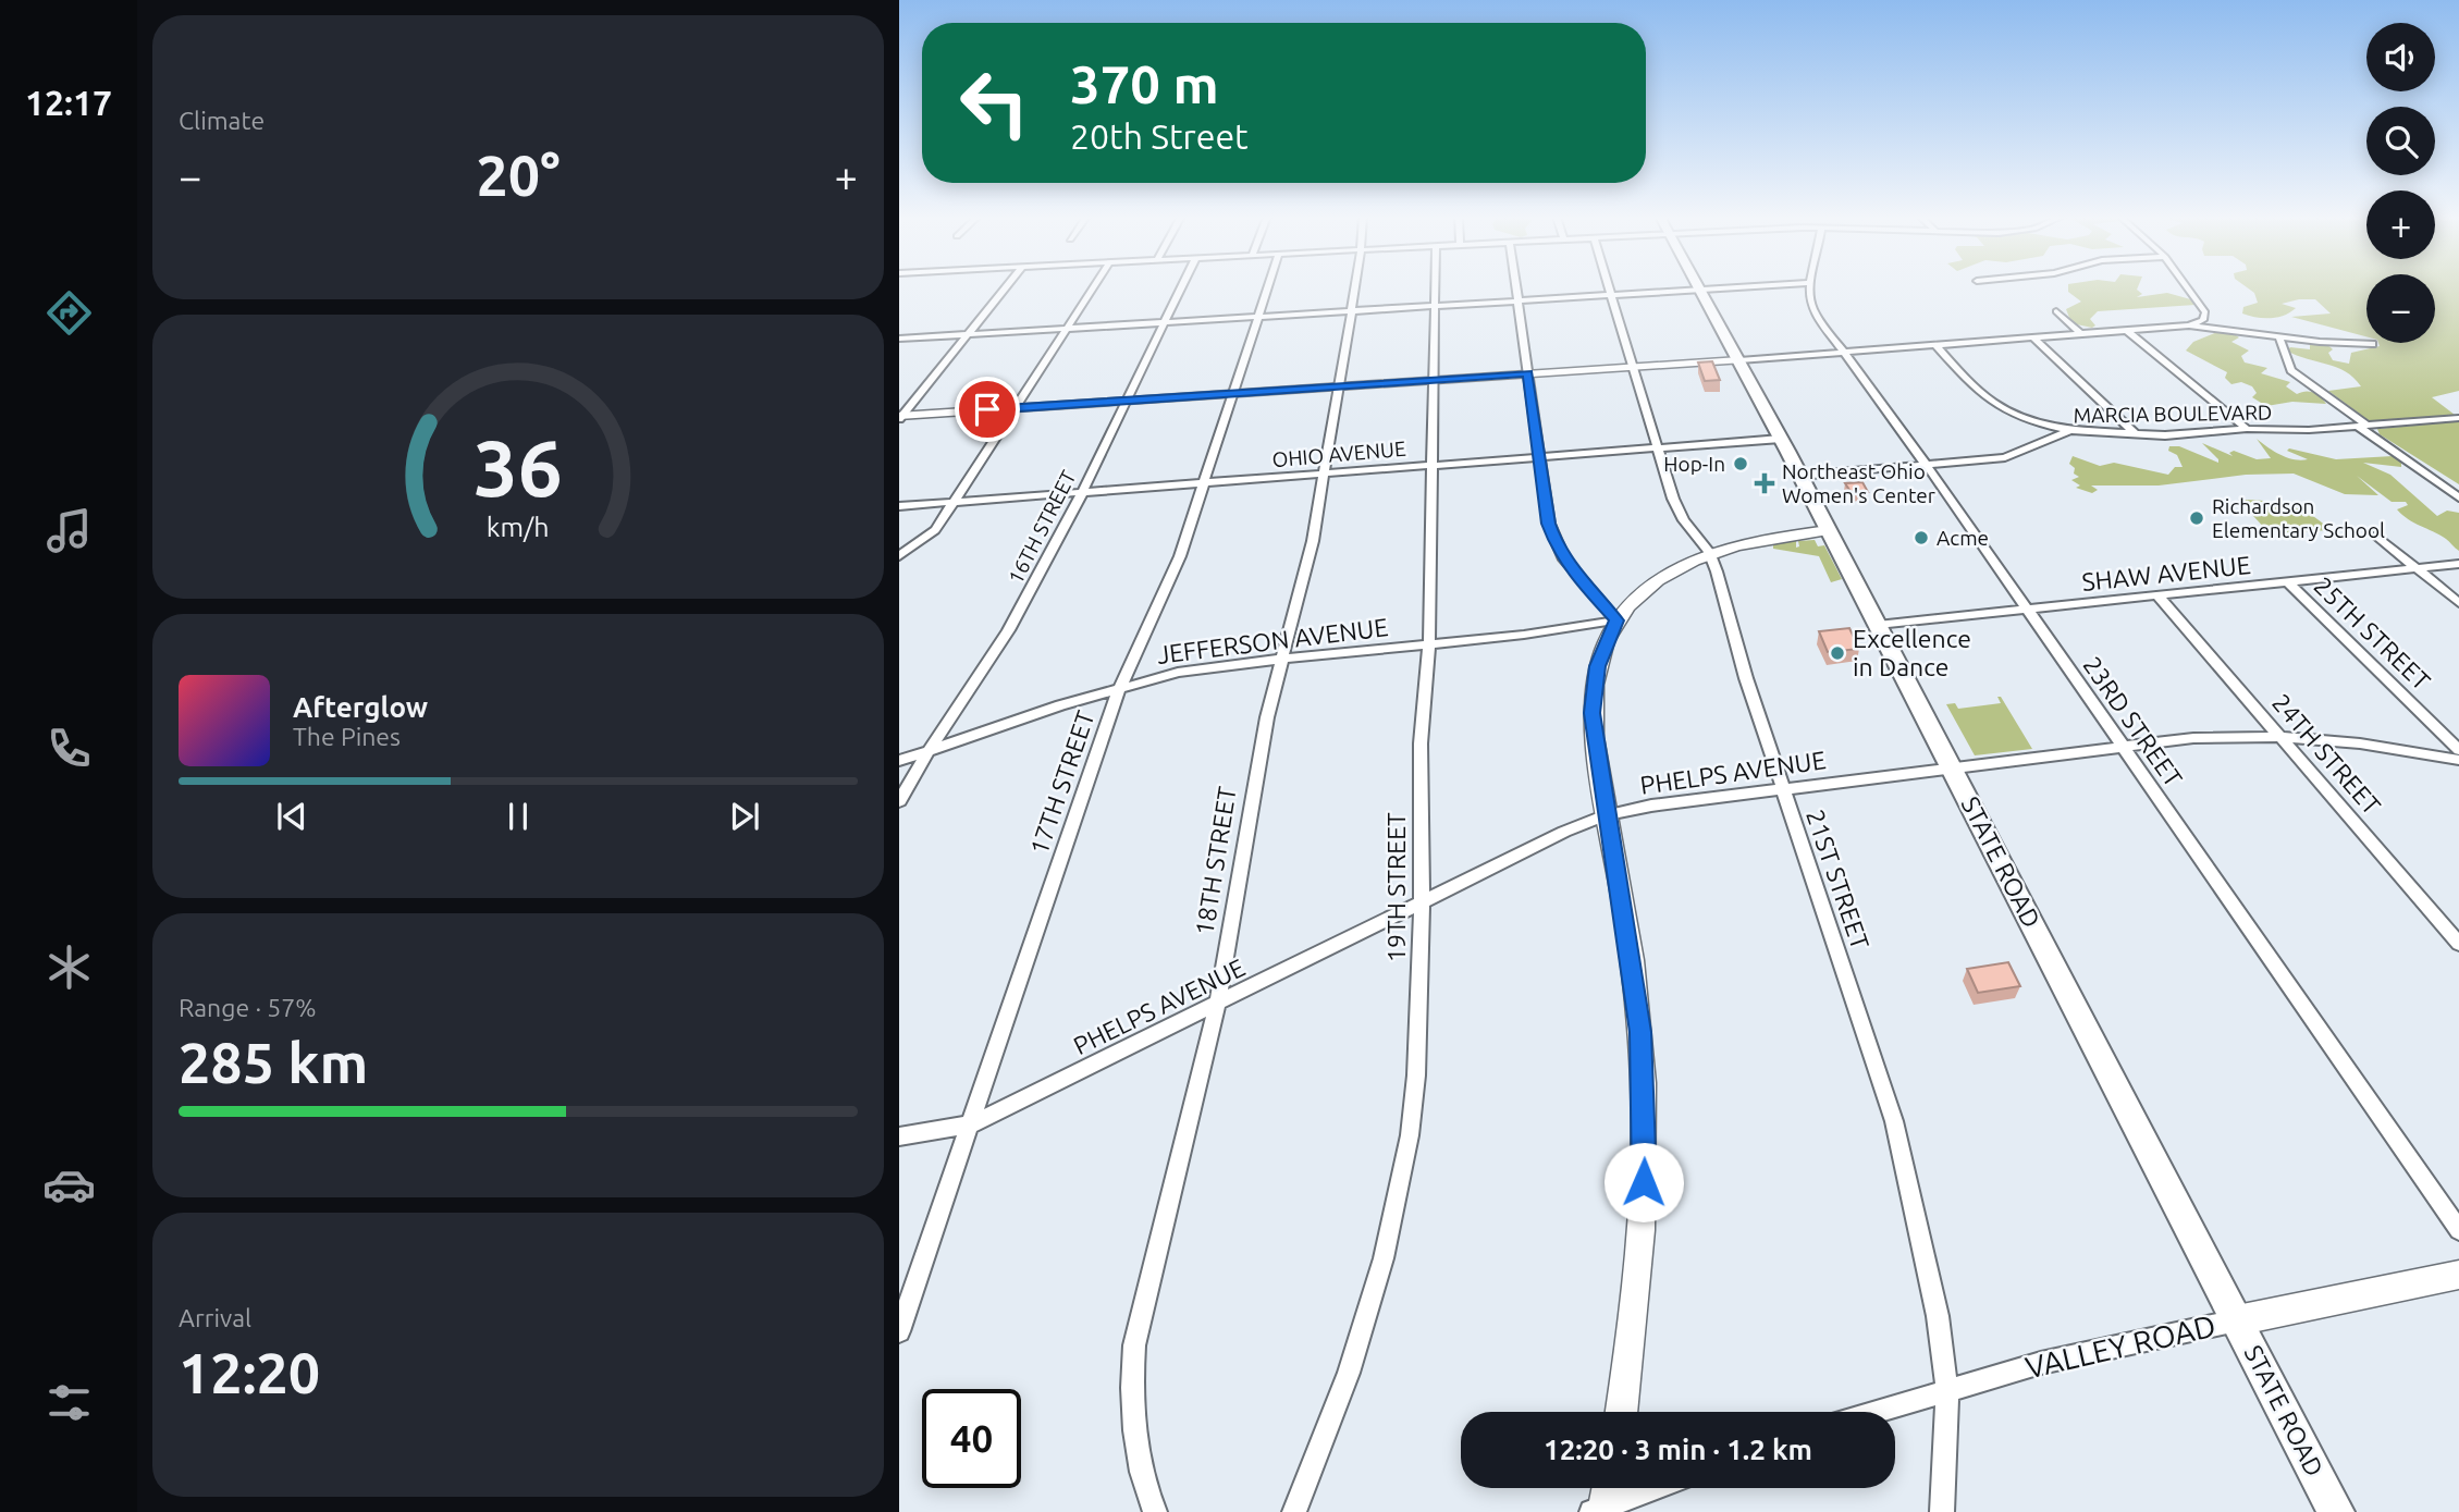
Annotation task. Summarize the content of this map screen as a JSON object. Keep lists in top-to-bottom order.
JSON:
{
  "streets": {
    "main road": ["STATE ROAD"],
    "street": [
      "MARCIA BOULEVARD",
      "OHIO AVENUE",
      "16TH STREET",
      "SHAW AVENUE",
      "25TH STREET",
      "JEFFERSON AVENUE",
      "23RD STREET",
      "24TH STREET",
      "PHELPS AVENUE",
      "17TH STREET",
      "18TH STREET",
      "21ST STREET",
      "19TH STREET",
      "VALLEY ROAD"
    ]
  },
  "crossings": [
    ["MARCIA BOULEVARD", "23RD STREET"],
    ["MARCIA BOULEVARD", "STATE ROAD"],
    ["OHIO AVENUE", "16TH STREET"],
    ["OHIO AVENUE", "17TH STREET"],
    ["OHIO AVENUE", "18TH STREET"],
    ["OHIO AVENUE", "STATE ROAD"],
    ["OHIO AVENUE", "21ST STREET"],
    ["OHIO AVENUE", "19TH STREET"],
    ["16TH STREET", "JEFFERSON AVENUE"],
    ["SHAW AVENUE", "25TH STREET"],
    ["SHAW AVENUE", "23RD STREET"],
    ["SHAW AVENUE", "24TH STREET"],
    ["SHAW AVENUE", "STATE ROAD"],
    ["JEFFERSON AVENUE", "17TH STREET"],
    ["JEFFERSON AVENUE", "18TH STREET"],
    ["JEFFERSON AVENUE", "19TH STREET"],
    ["23RD STREET", "PHELPS AVENUE"],
    ["24TH STREET", "PHELPS AVENUE"],
    ["PHELPS AVENUE", "17TH STREET"],
    ["PHELPS AVENUE", "18TH STREET"],
    ["PHELPS AVENUE", "STATE ROAD"],
    ["PHELPS AVENUE", "21ST STREET"],
    ["PHELPS AVENUE", "19TH STREET"],
    ["STATE ROAD", "VALLEY ROAD"],
    ["21ST STREET", "VALLEY ROAD"]
  ],
  "places": {
    "other": [
      "Hop-In",
      "Richardson Elementary School",
      "Acme",
      "Excellence in Dance"
    ],
    "health": ["Northeast Ohio Women's Center"]
  },
  "page": {
    "tabs": "12:17",
    "tile": [
      "Climate",
      ["Range · 57%", "285 km"],
      ["Arrival", "12:20"]
    ],
    "map_buttons": ["+", "−"],
    "turn": ["370 m", "20th Street"],
    "heat": ["−", "20°", "+"],
    "song": ["Afterglow", "The Pines"],
    "limit": "40",
    "trip": "12:20 · 3 min · 1.2 km",
    "gauge": ["36", "km/h"]
  }
}
